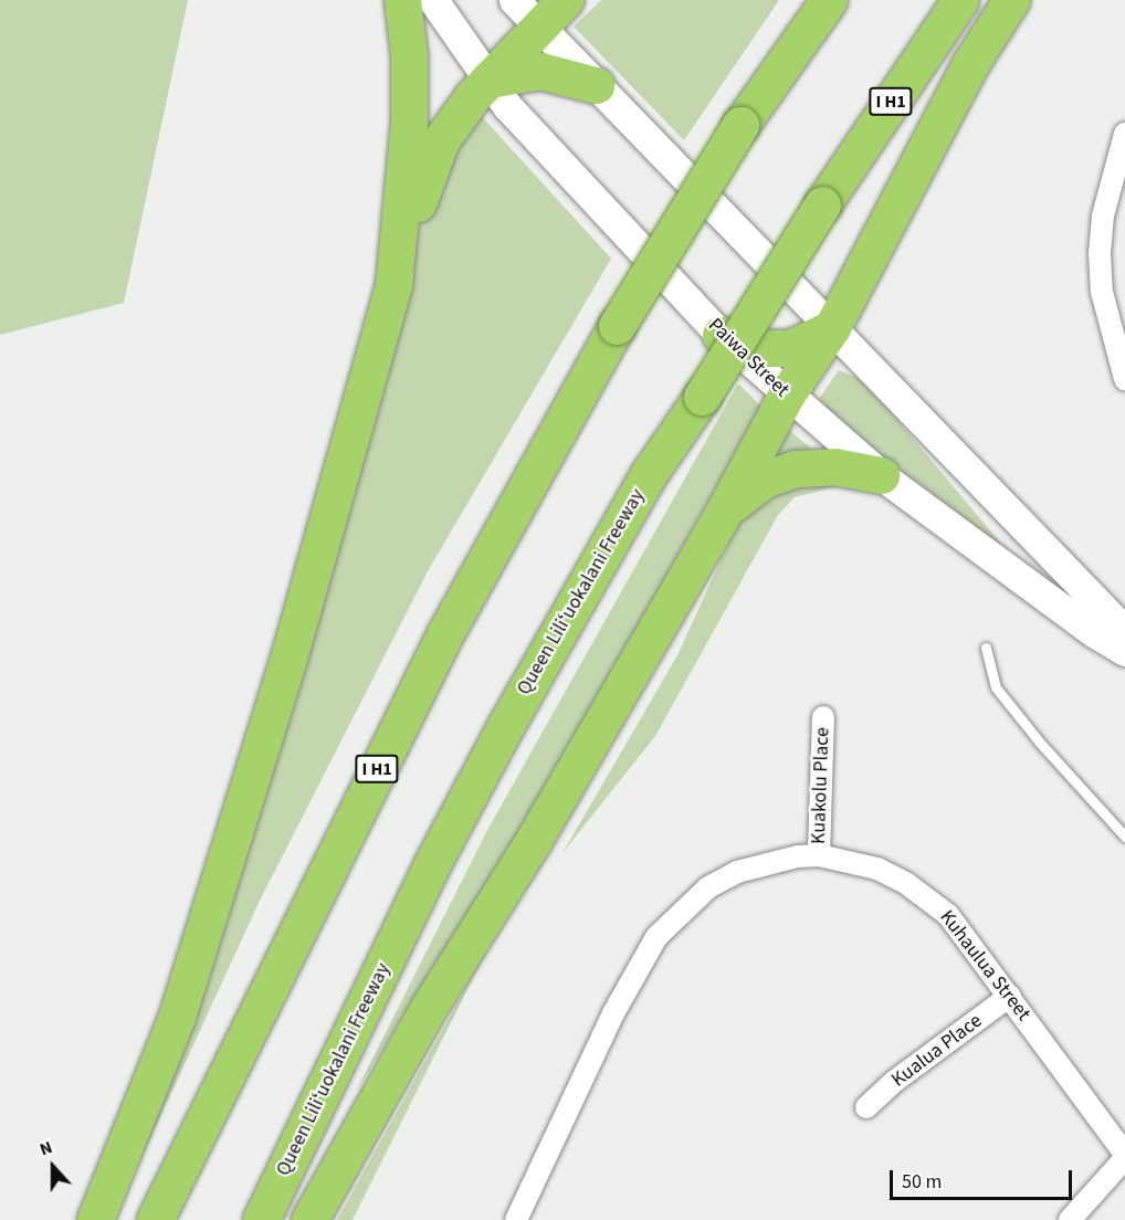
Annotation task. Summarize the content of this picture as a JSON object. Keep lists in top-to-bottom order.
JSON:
{
  "streets": {
    "highway": ["I H1", "Queen Liliʻuokalani Freeway"],
    "main road": ["Paiwa Street"],
    "street": ["Kuakolu Place", "Kuhaulua Street", "Kualua Place"]
  },
  "crossings": [
    ["Kuakolu Place", "Kuhaulua Street"],
    ["Kuhaulua Street", "Kualua Place"]
  ],
  "scale_bar": "50 m",
  "north": "top"
}
